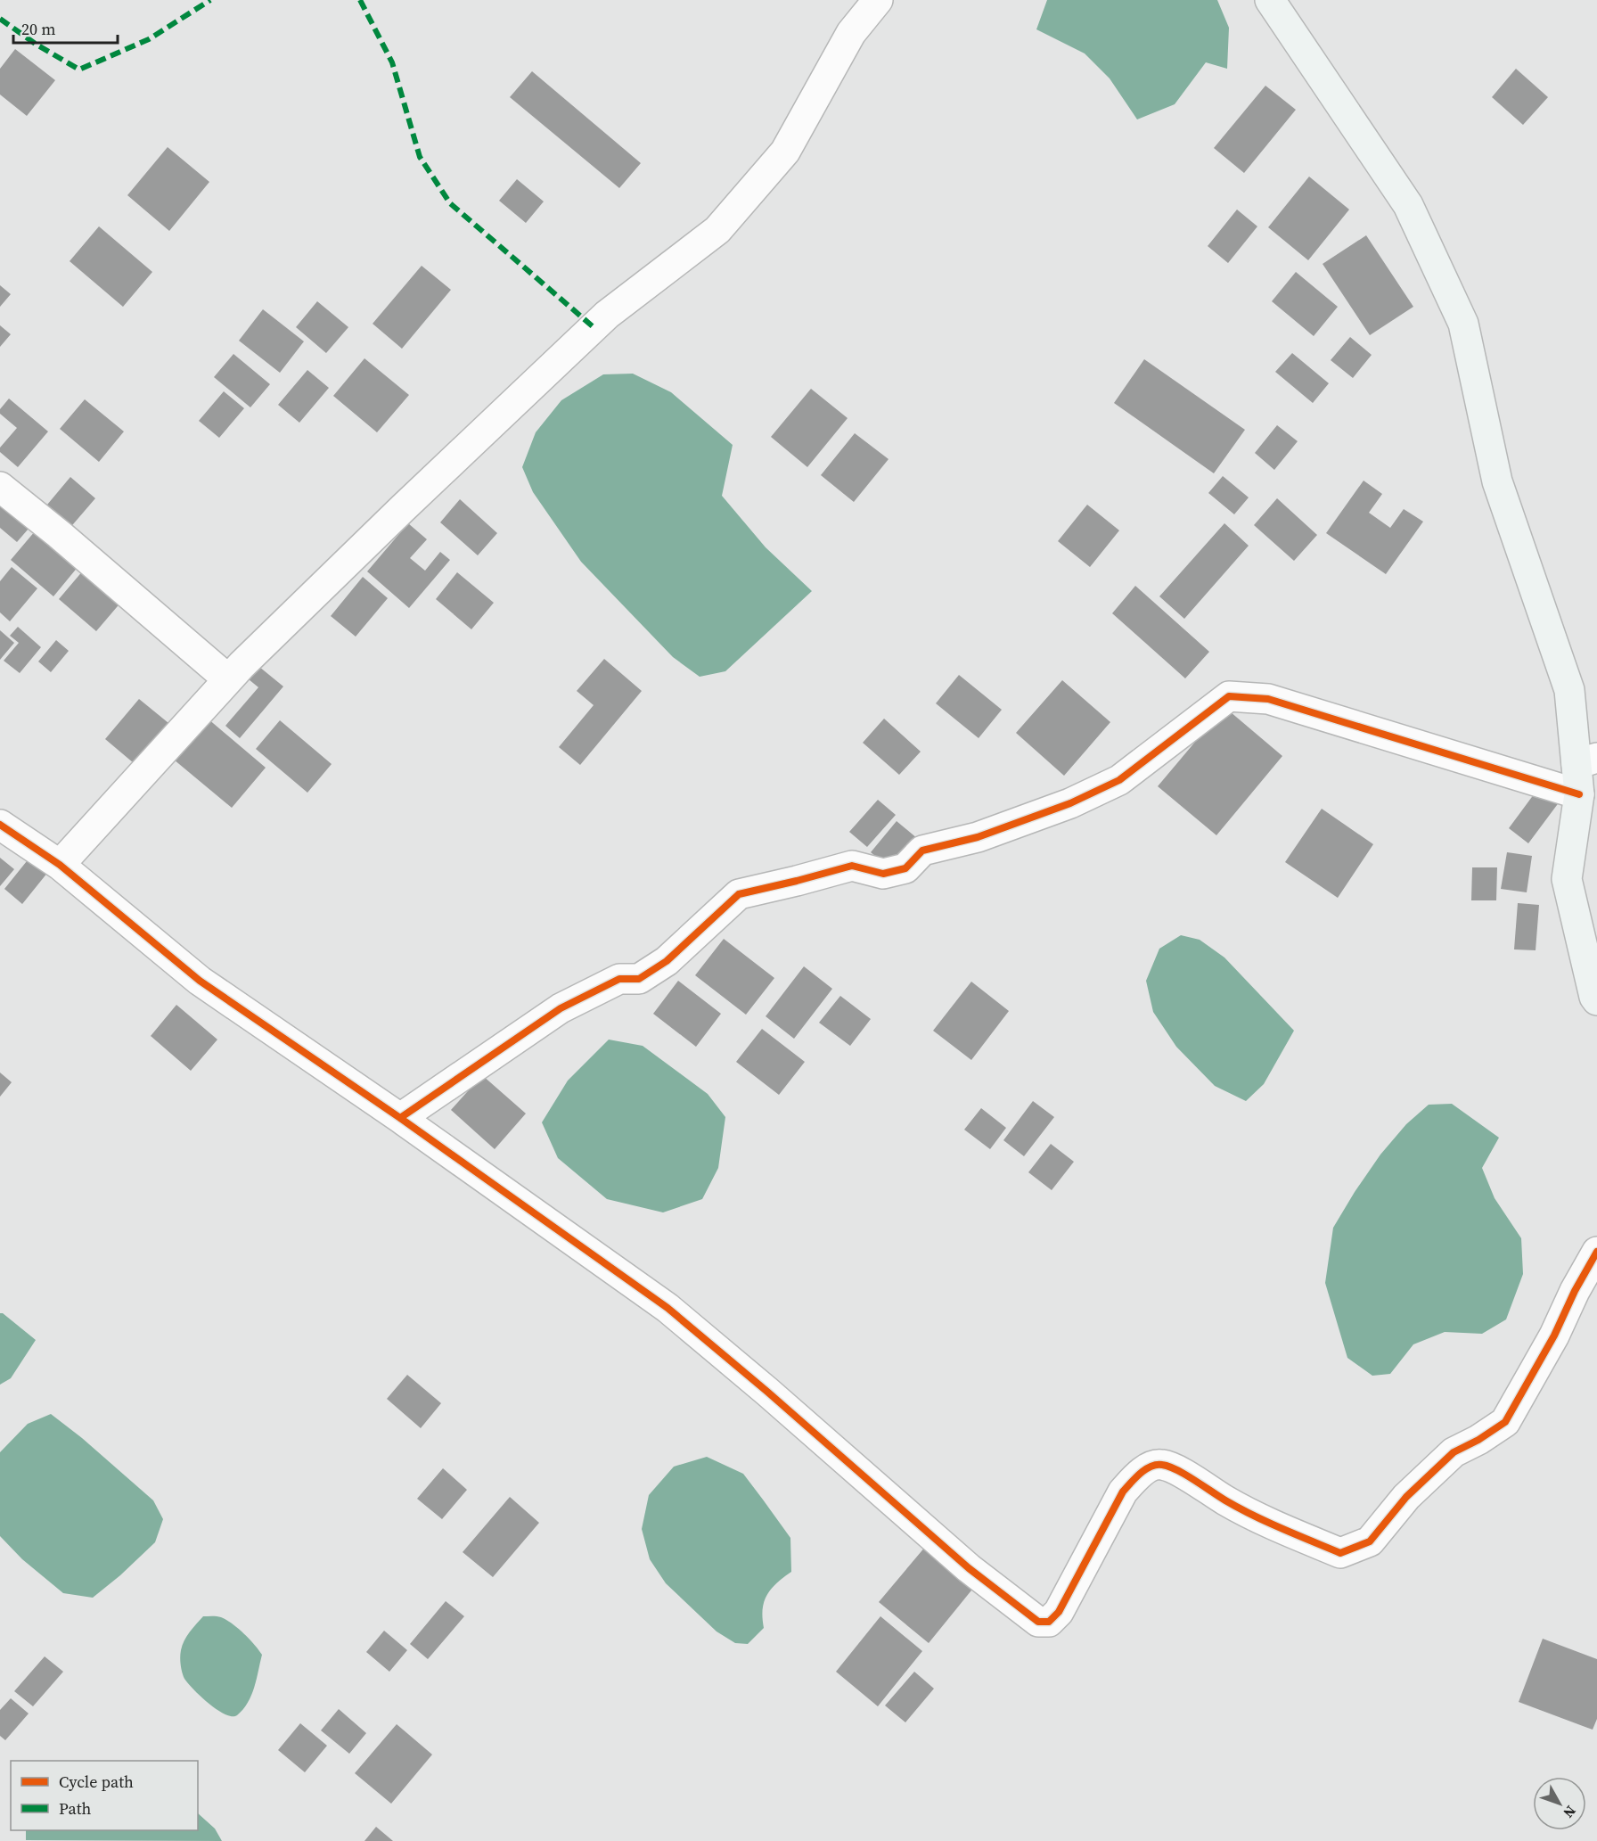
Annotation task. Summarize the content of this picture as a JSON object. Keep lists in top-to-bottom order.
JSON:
{
  "legend": ["Cycle path", "Path"],
  "scale_bar": "20 m",
  "north": "bottom right"
}
